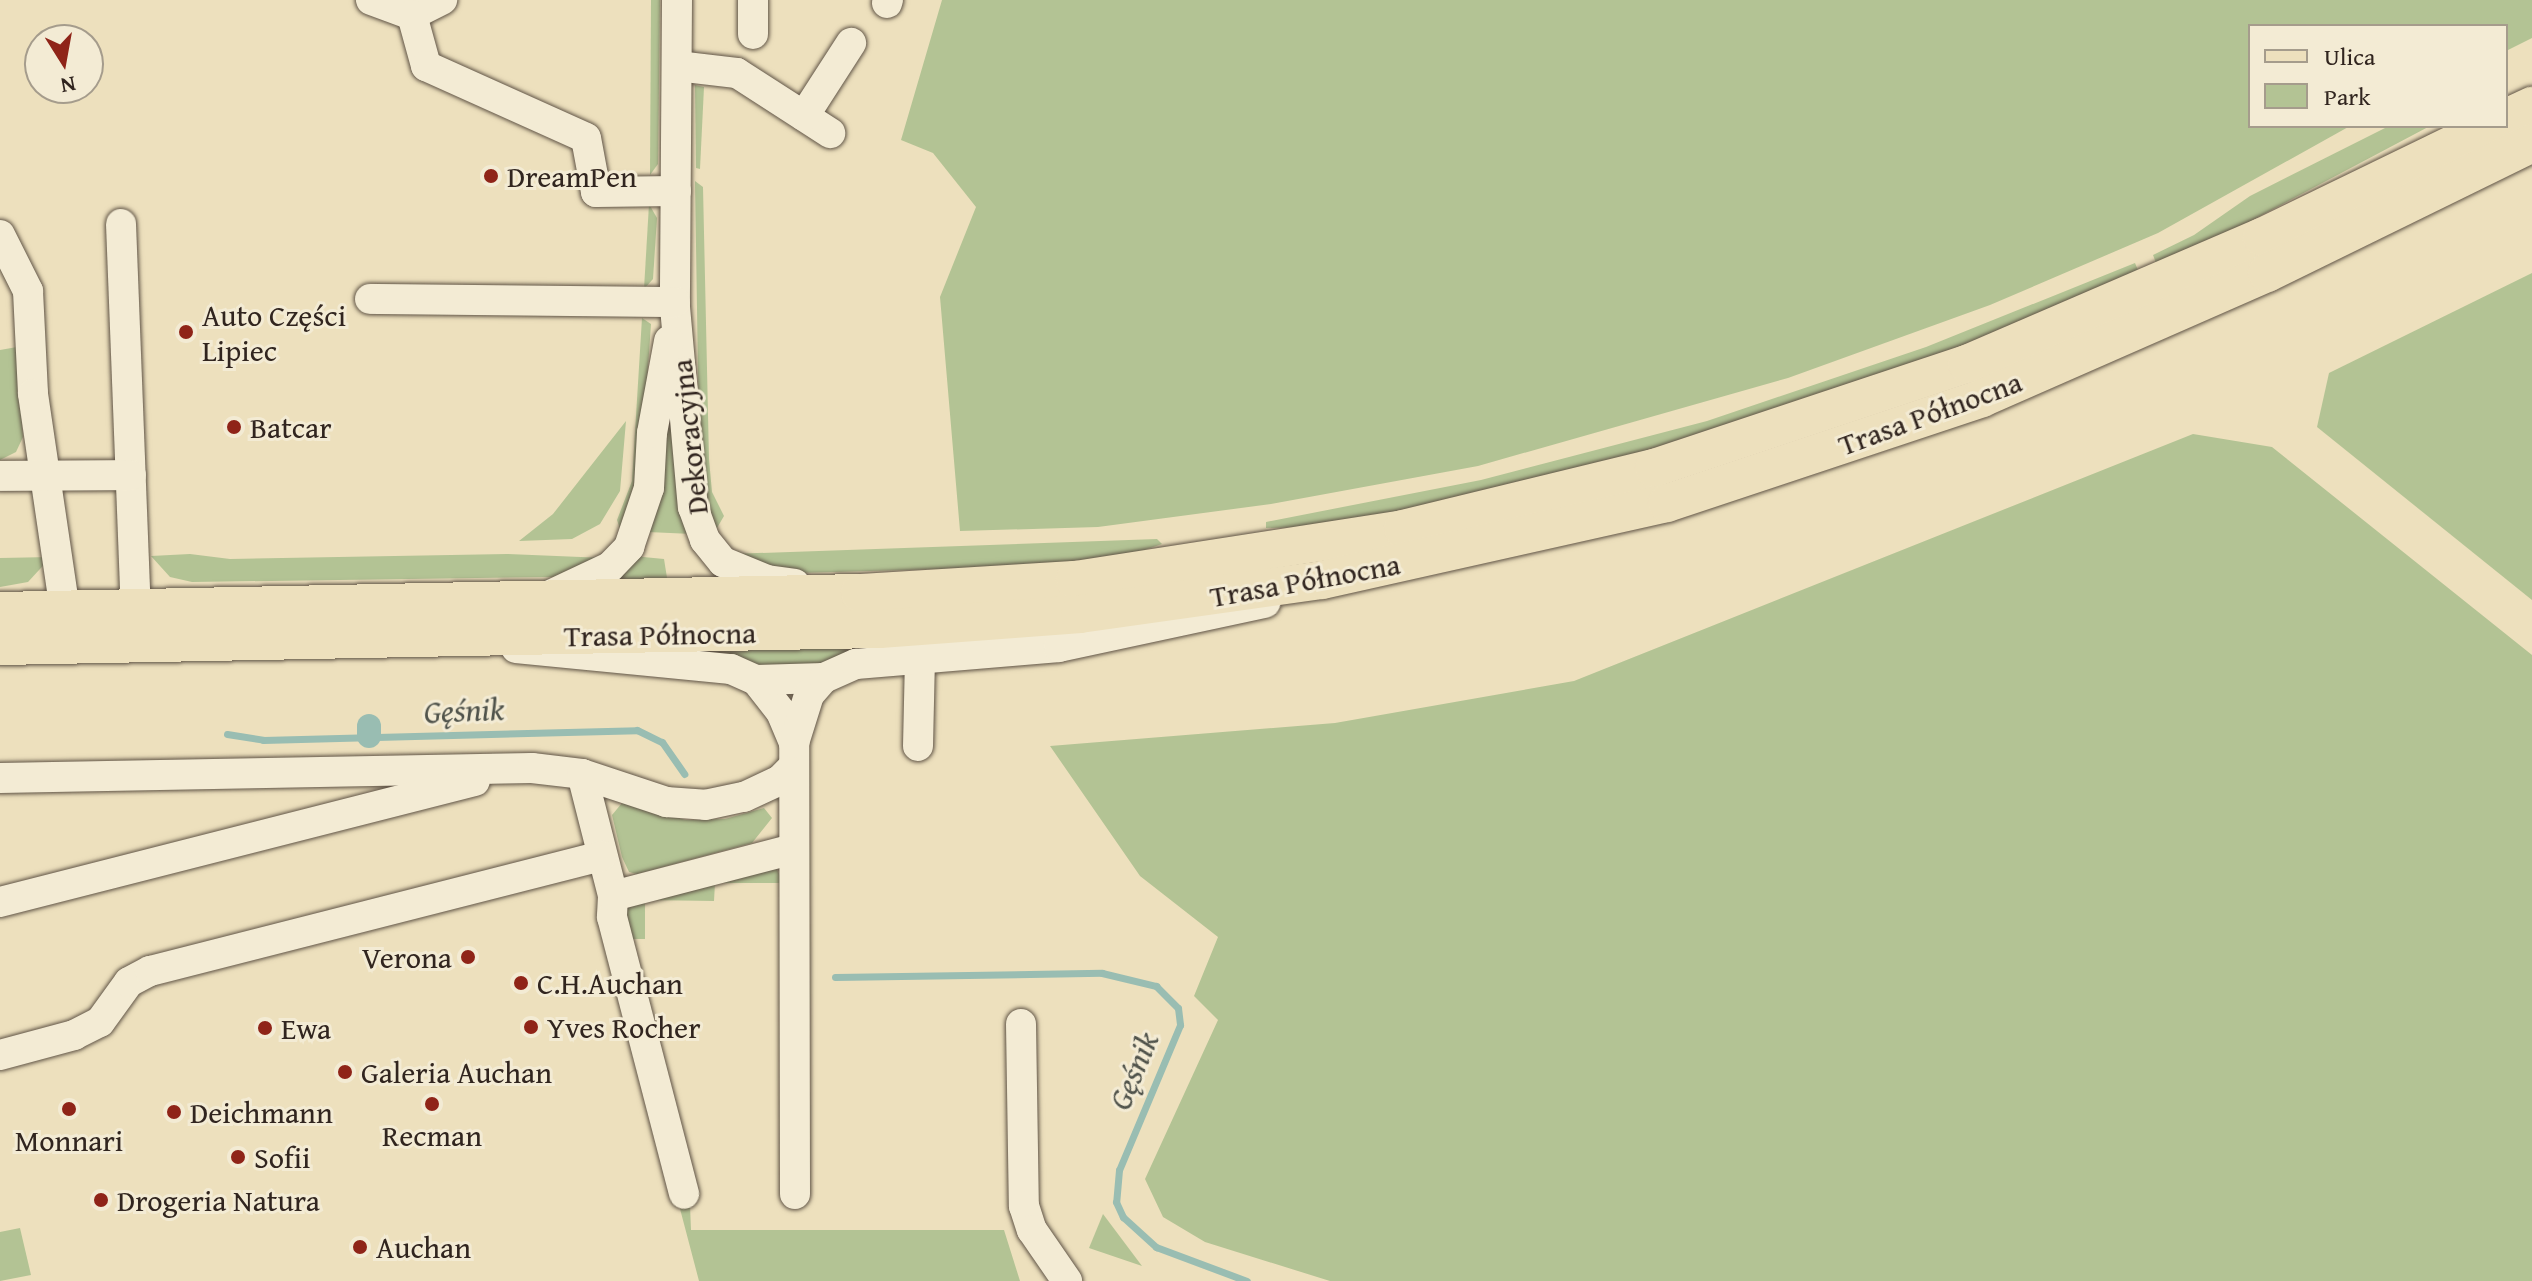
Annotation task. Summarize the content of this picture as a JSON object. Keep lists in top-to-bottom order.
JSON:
{
  "streets": {
    "main road": ["Trasa Północna"],
    "street": ["Dekoracyjna"]
  },
  "crossings": [
    ["Trasa Północna", "Dekoracyjna"]
  ],
  "water": ["Gęśnik"],
  "places": [
    "DreamPen",
    "Auto Części Lipiec",
    "Batcar",
    "Verona",
    "C.H.Auchan",
    "Yves Rocher",
    "Ewa",
    "Galeria Auchan",
    "Recman",
    "Monnari",
    "Deichmann",
    "Sofii",
    "Drogeria Natura",
    "Auchan"
  ],
  "legend": ["Ulica", "Park"],
  "north": "bottom"
}
